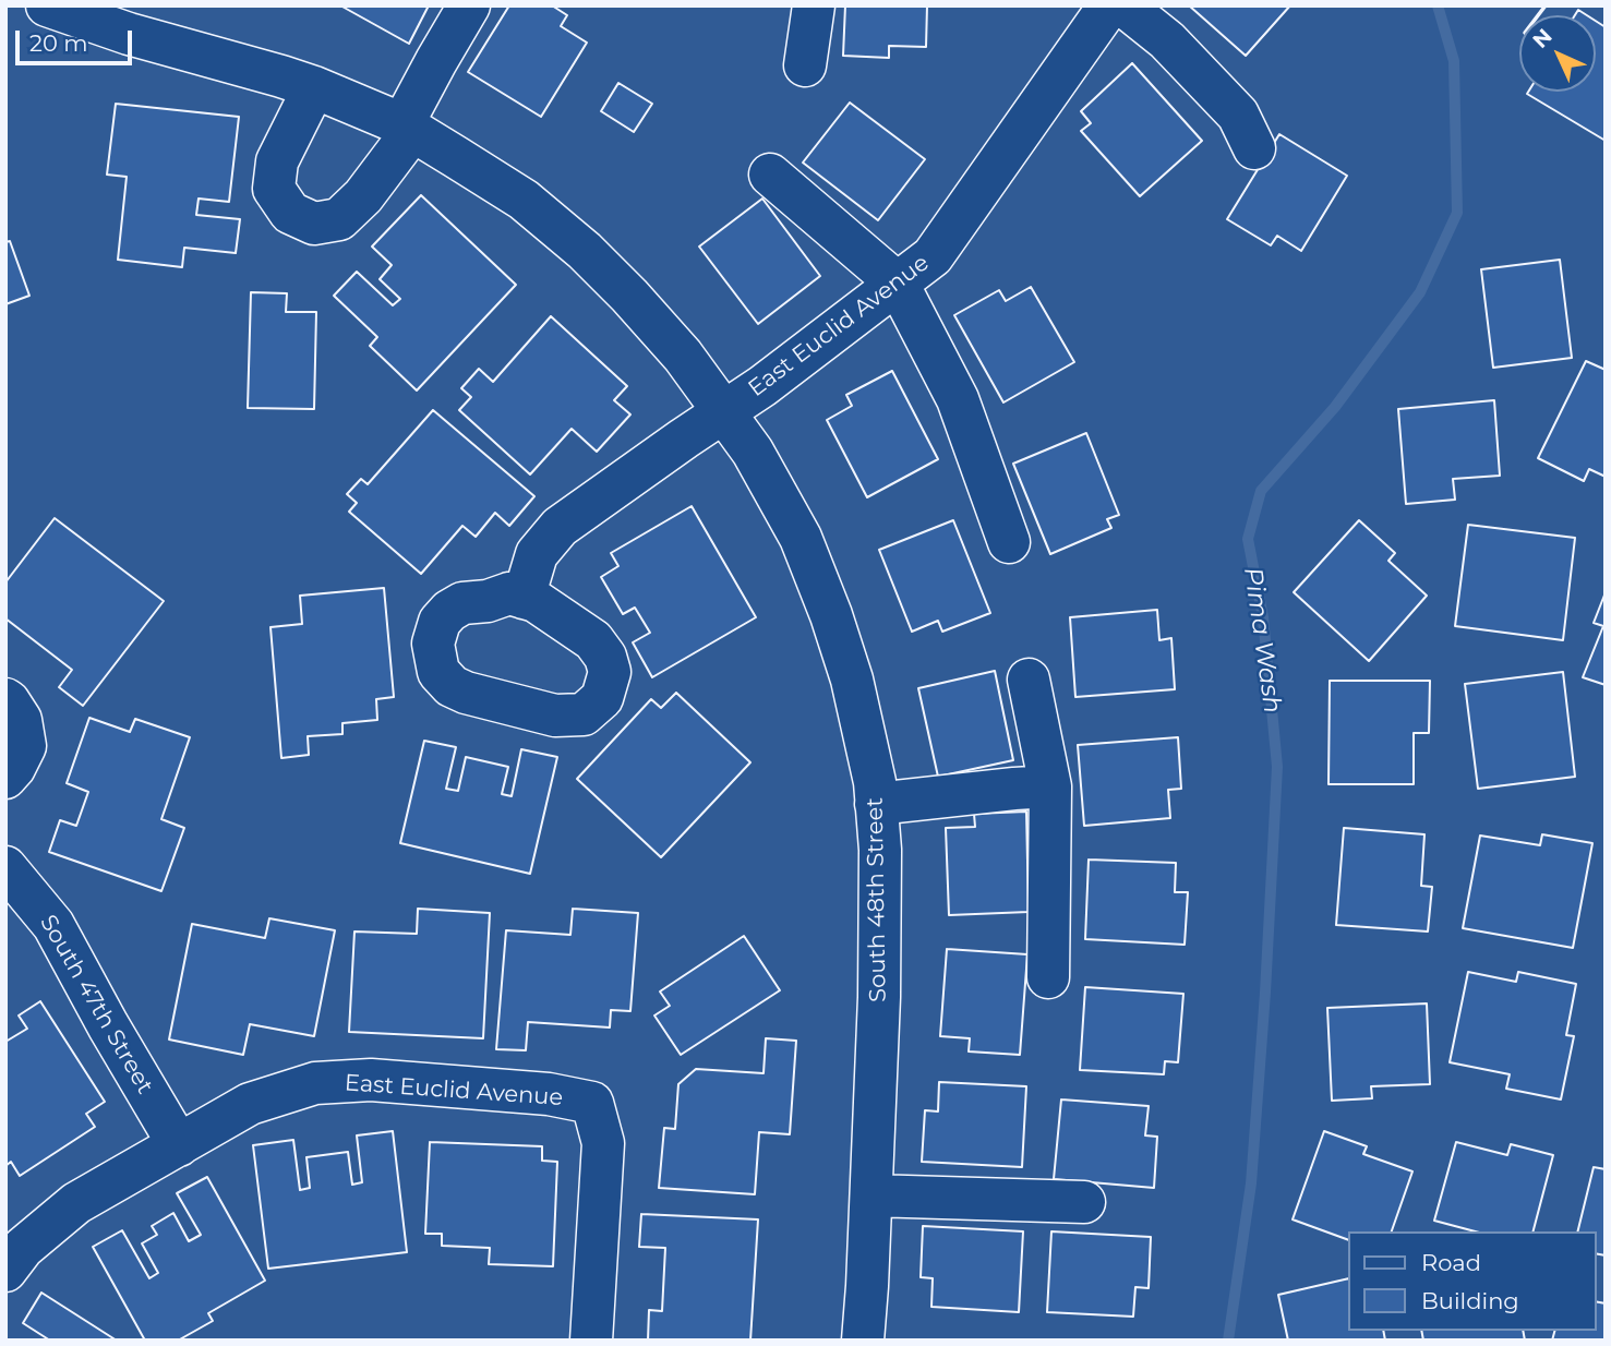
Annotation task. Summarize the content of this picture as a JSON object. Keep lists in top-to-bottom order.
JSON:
{
  "streets": {
    "street": ["East Euclid Avenue", "South 48th Street", "South 47th Street"]
  },
  "crossings": [
    ["East Euclid Avenue", "South 48th Street"],
    ["East Euclid Avenue", "South 47th Street"]
  ],
  "water": ["Pima Wash"],
  "legend": ["Road", "Building"],
  "scale_bar": "20 m",
  "north": "top left"
}
